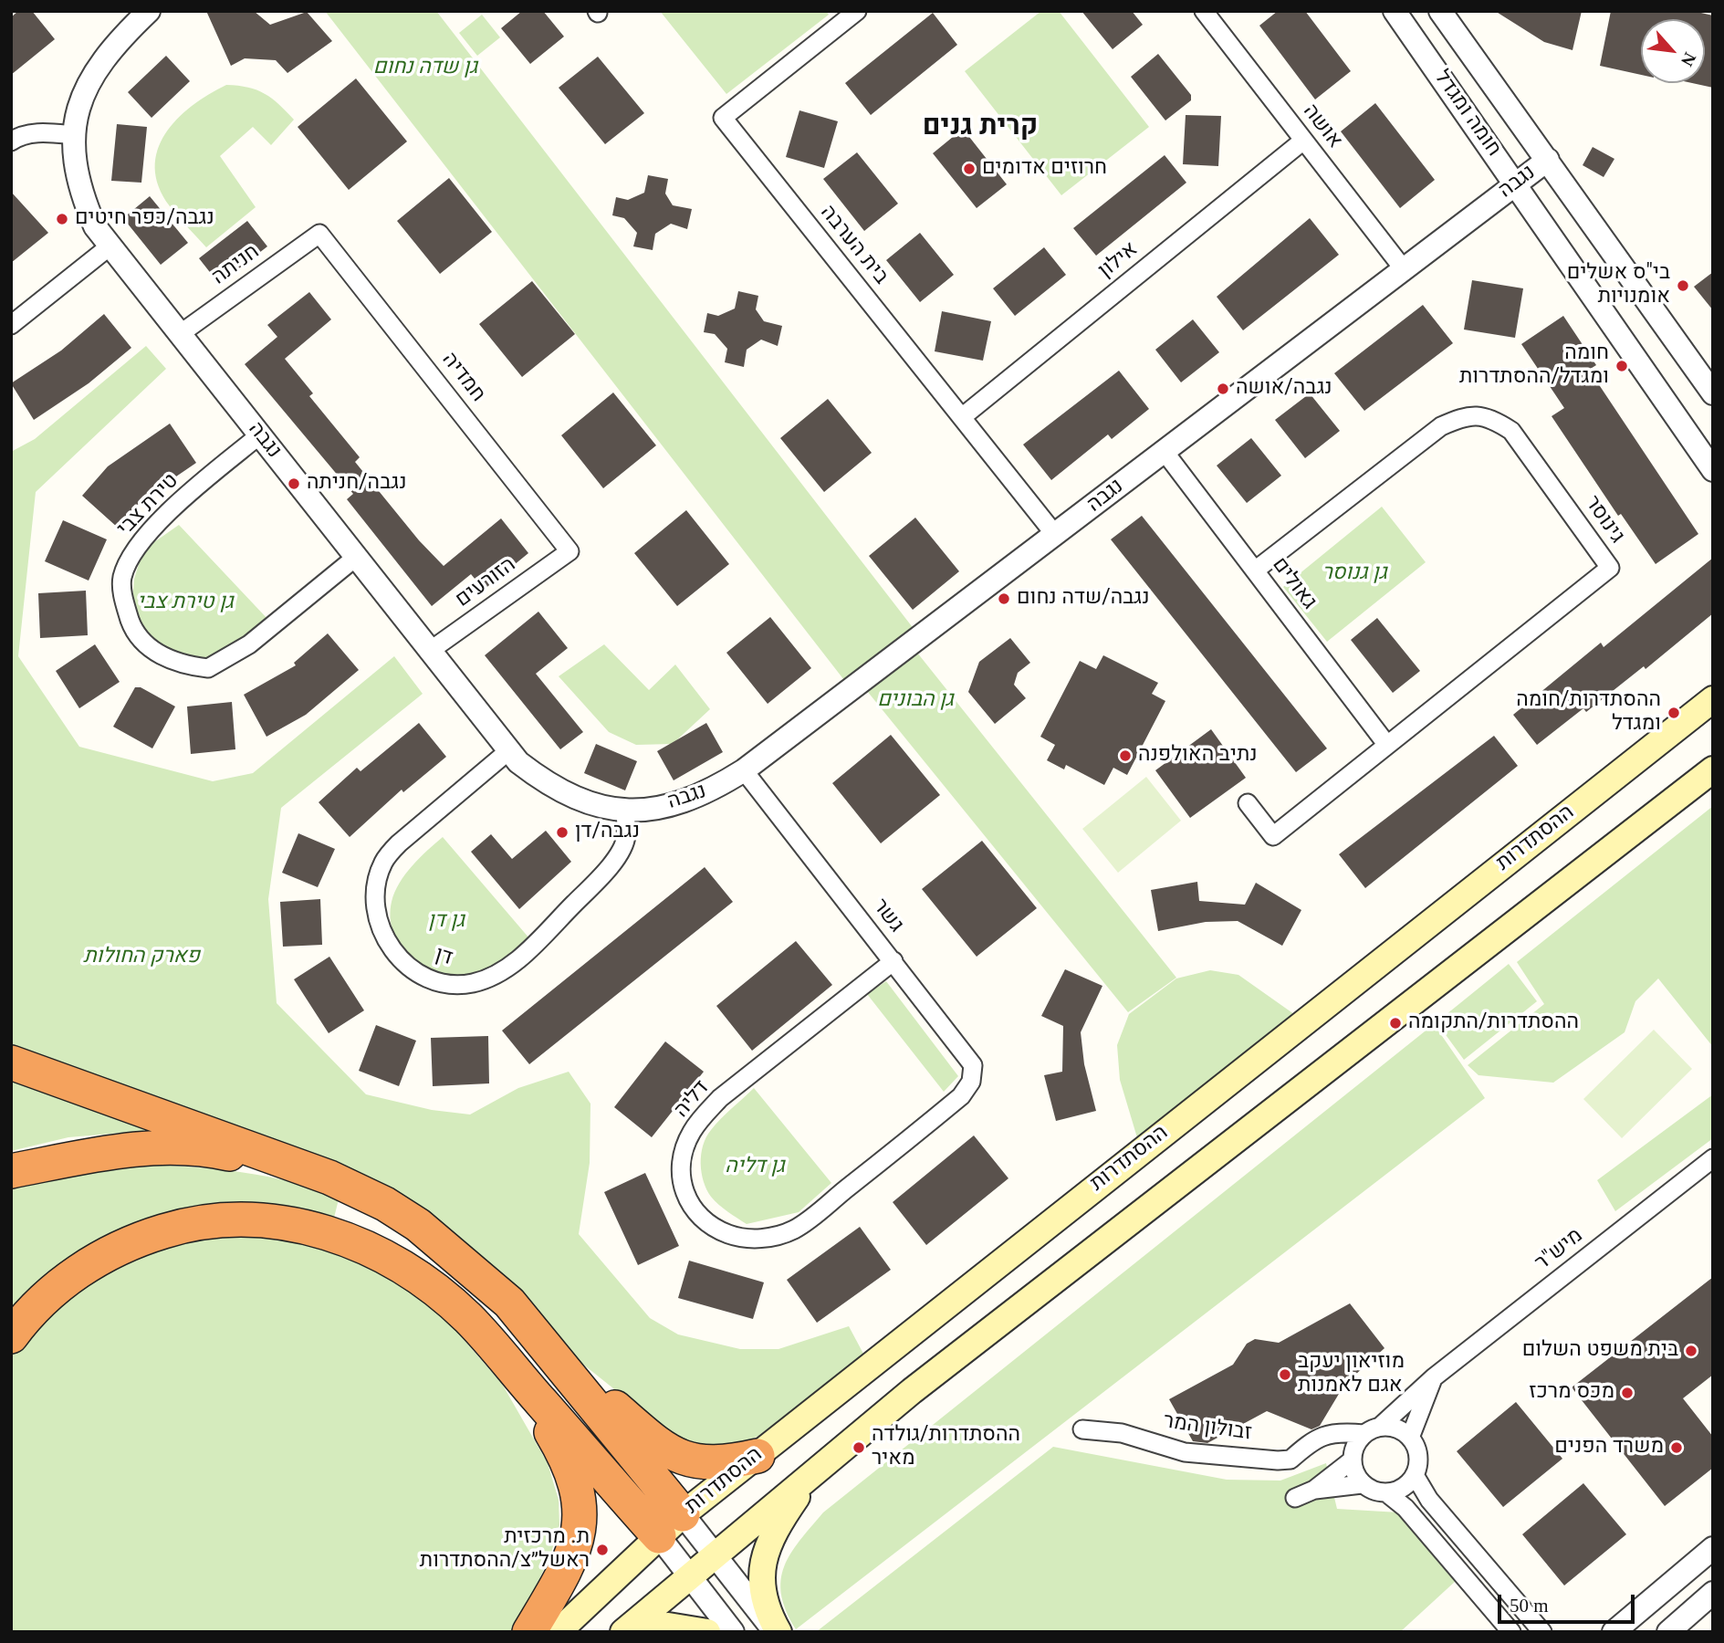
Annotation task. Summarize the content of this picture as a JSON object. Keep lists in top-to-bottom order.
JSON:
{
  "streets": {
    "main road": ["ההסתדרות"],
    "street": [
      "חומה ומגדל",
      "אושה",
      "נגבה",
      "בית הערבה",
      "אילון",
      "חניתה",
      "חמדיה",
      "טירת צבי",
      "גינוסר",
      "הזורעים",
      "גאולים",
      "גשר",
      "דן",
      "דליה",
      "מיש\"ר",
      "זבולון המר"
    ]
  },
  "crossings": [
    ["חומה ומגדל", "נגבה"],
    ["אושה", "נגבה"],
    ["אושה", "אילון"],
    ["נגבה", "בית הערבה"],
    ["נגבה", "חניתה"],
    ["נגבה", "טירת צבי"],
    ["נגבה", "הזורעים"],
    ["נגבה", "גאולים"],
    ["נגבה", "גשר"],
    ["נגבה", "דן"],
    ["בית הערבה", "אילון"],
    ["חניתה", "חמדיה"],
    ["חמדיה", "הזורעים"],
    ["גינוסר", "גאולים"],
    ["גשר", "דליה"]
  ],
  "districts": ["קרית גנים"],
  "parks": [
    "גן שדה נחום",
    "גן גנוסר",
    "גן טירת צבי",
    "גן הבונים",
    "גן דן",
    "פארק החולות",
    "גן דליה"
  ],
  "places": [
    "חרוזים אדומים",
    "נגבה/כפר חיטים",
    "בי\"ס אשלים אומנויות",
    "חומה ומגדל/ההסתדרות",
    "נגבה/אושה",
    "נגבה/חניתה",
    "נגבה/שדה נחום",
    "ההסתדרות/חומה ומגדל",
    "נתיב האולפנה",
    "נגבה/דן",
    "ההסתדרות/התקומה",
    "בית משפט השלום",
    "מוזיאון יעקב אגם לאמנות",
    "מכס מרכז",
    "ההסתדרות/גולדה מאיר",
    "משרד הפנים",
    "ת. מרכזית ראשל״צ/ההסתדרות"
  ],
  "scale_bar": "50 m",
  "north": "bottom right"
}
